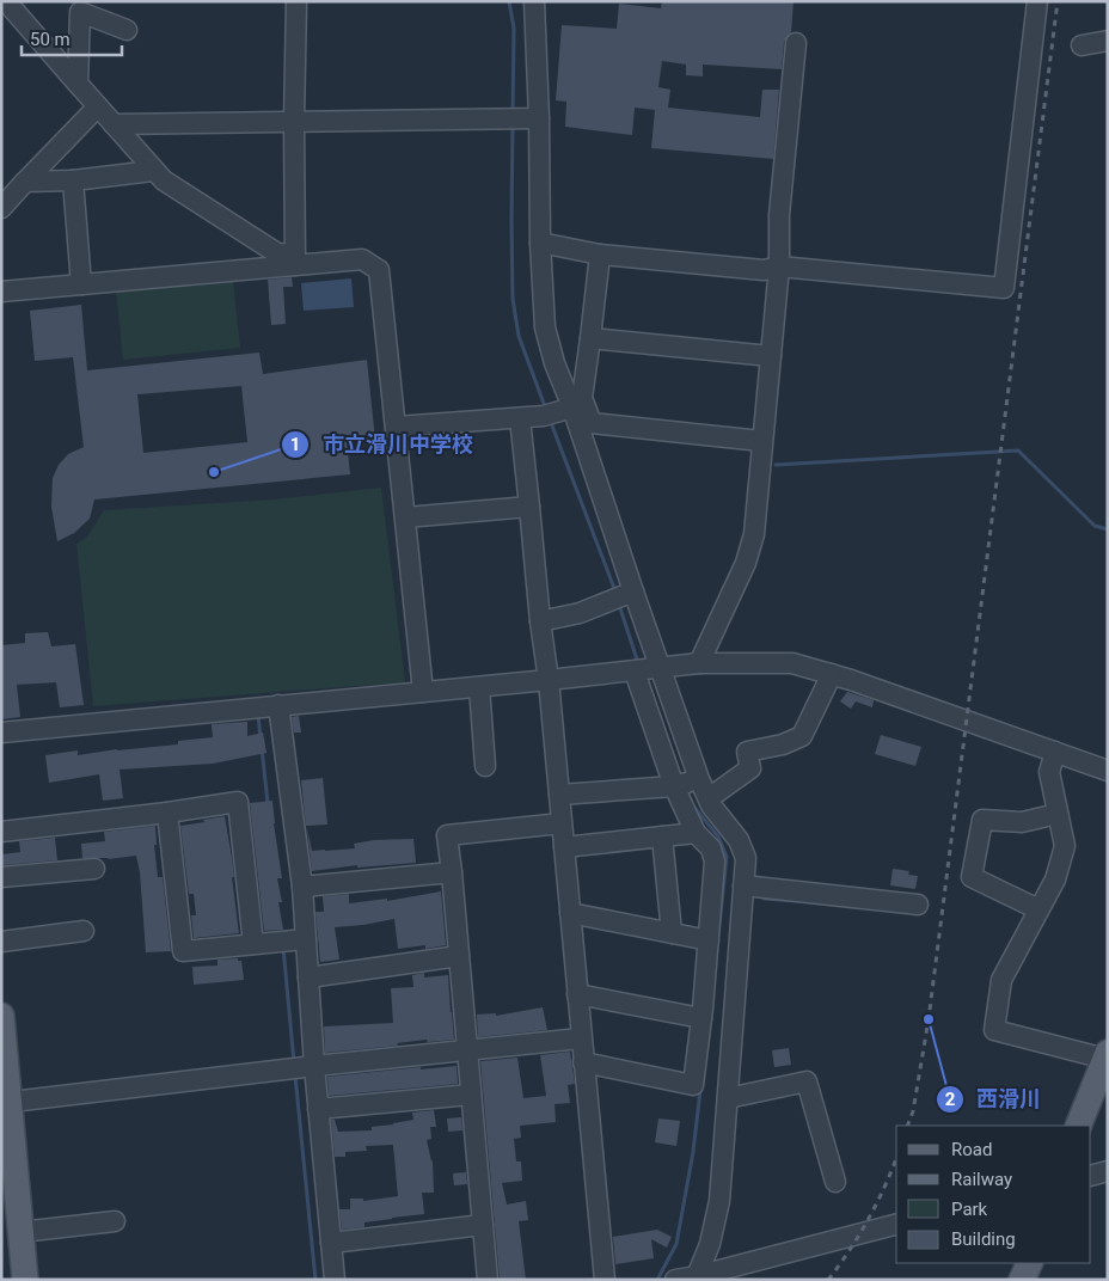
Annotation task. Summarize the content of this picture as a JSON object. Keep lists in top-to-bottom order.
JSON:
{
  "places": ["市立滑川中学校", "西滑川"],
  "legend": [
    "Road",
    "Railway",
    "Park",
    "Building"
  ],
  "scale_bar": "50 m"
}
